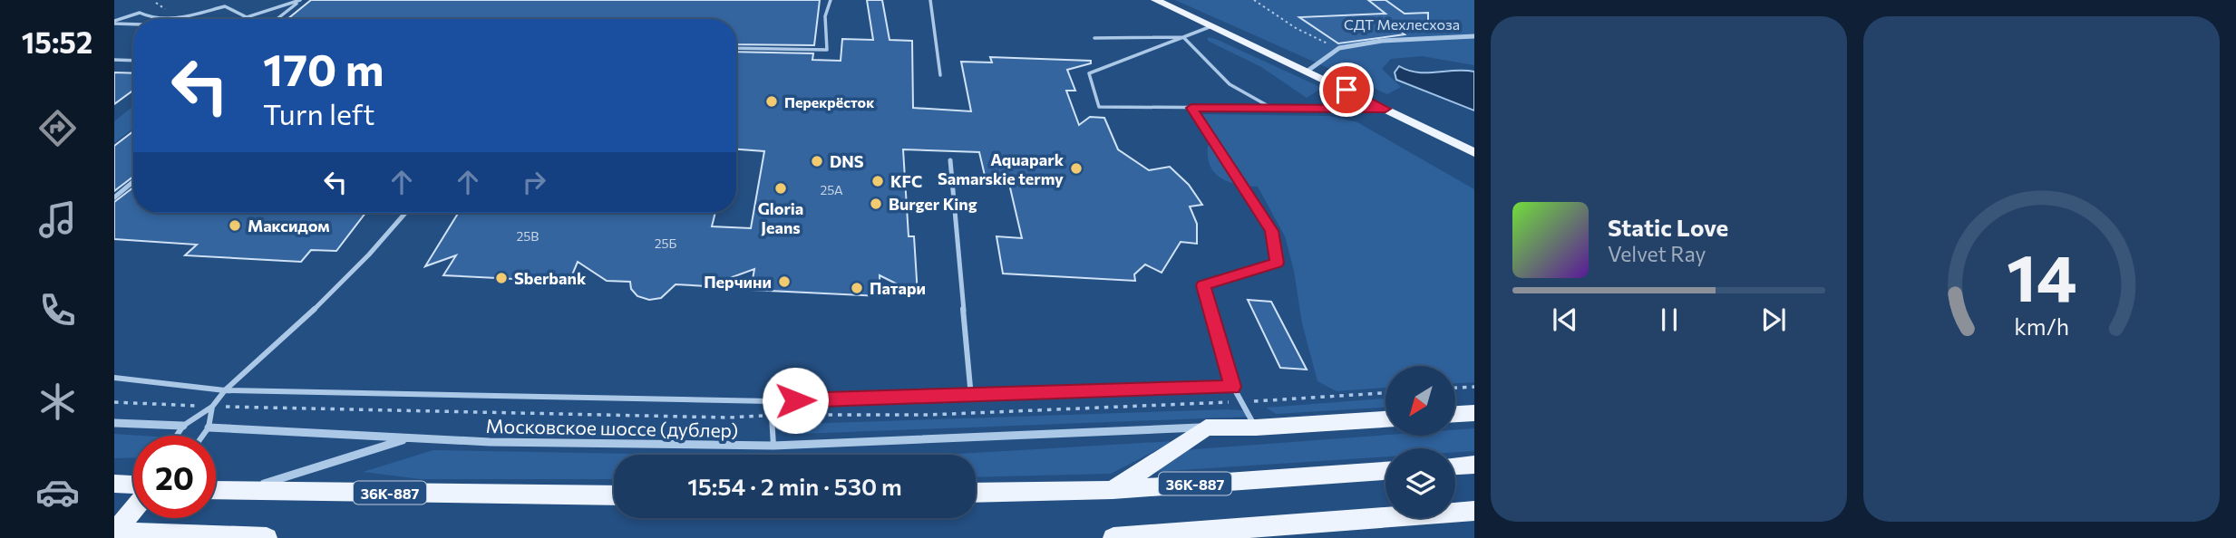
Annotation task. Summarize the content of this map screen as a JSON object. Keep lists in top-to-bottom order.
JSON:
{
  "streets": {
    "main road": ["36К-887"],
    "street": ["Московское шоссе (дублер)"]
  },
  "parks": ["СДТ Мехлесхоза"],
  "places": [
    "Перекрёсток",
    "DNS",
    "Aquapark Samarskie termy",
    "KFC",
    "Gloria Jeans",
    "Burger King",
    "Максидом",
    "Sberbank",
    "Перчини",
    "Патари"
  ],
  "house_numbers": ["25А", "25В", "25Б"],
  "north": "bottom left",
  "page": {
    "tabs": "15:52",
    "turn": ["170 m", "Turn left"],
    "song": ["Static Love", "Velvet Ray"],
    "limit": "20",
    "trip": "15:54 · 2 min · 530 m",
    "gauge": ["14", "km/h"]
  }
}
